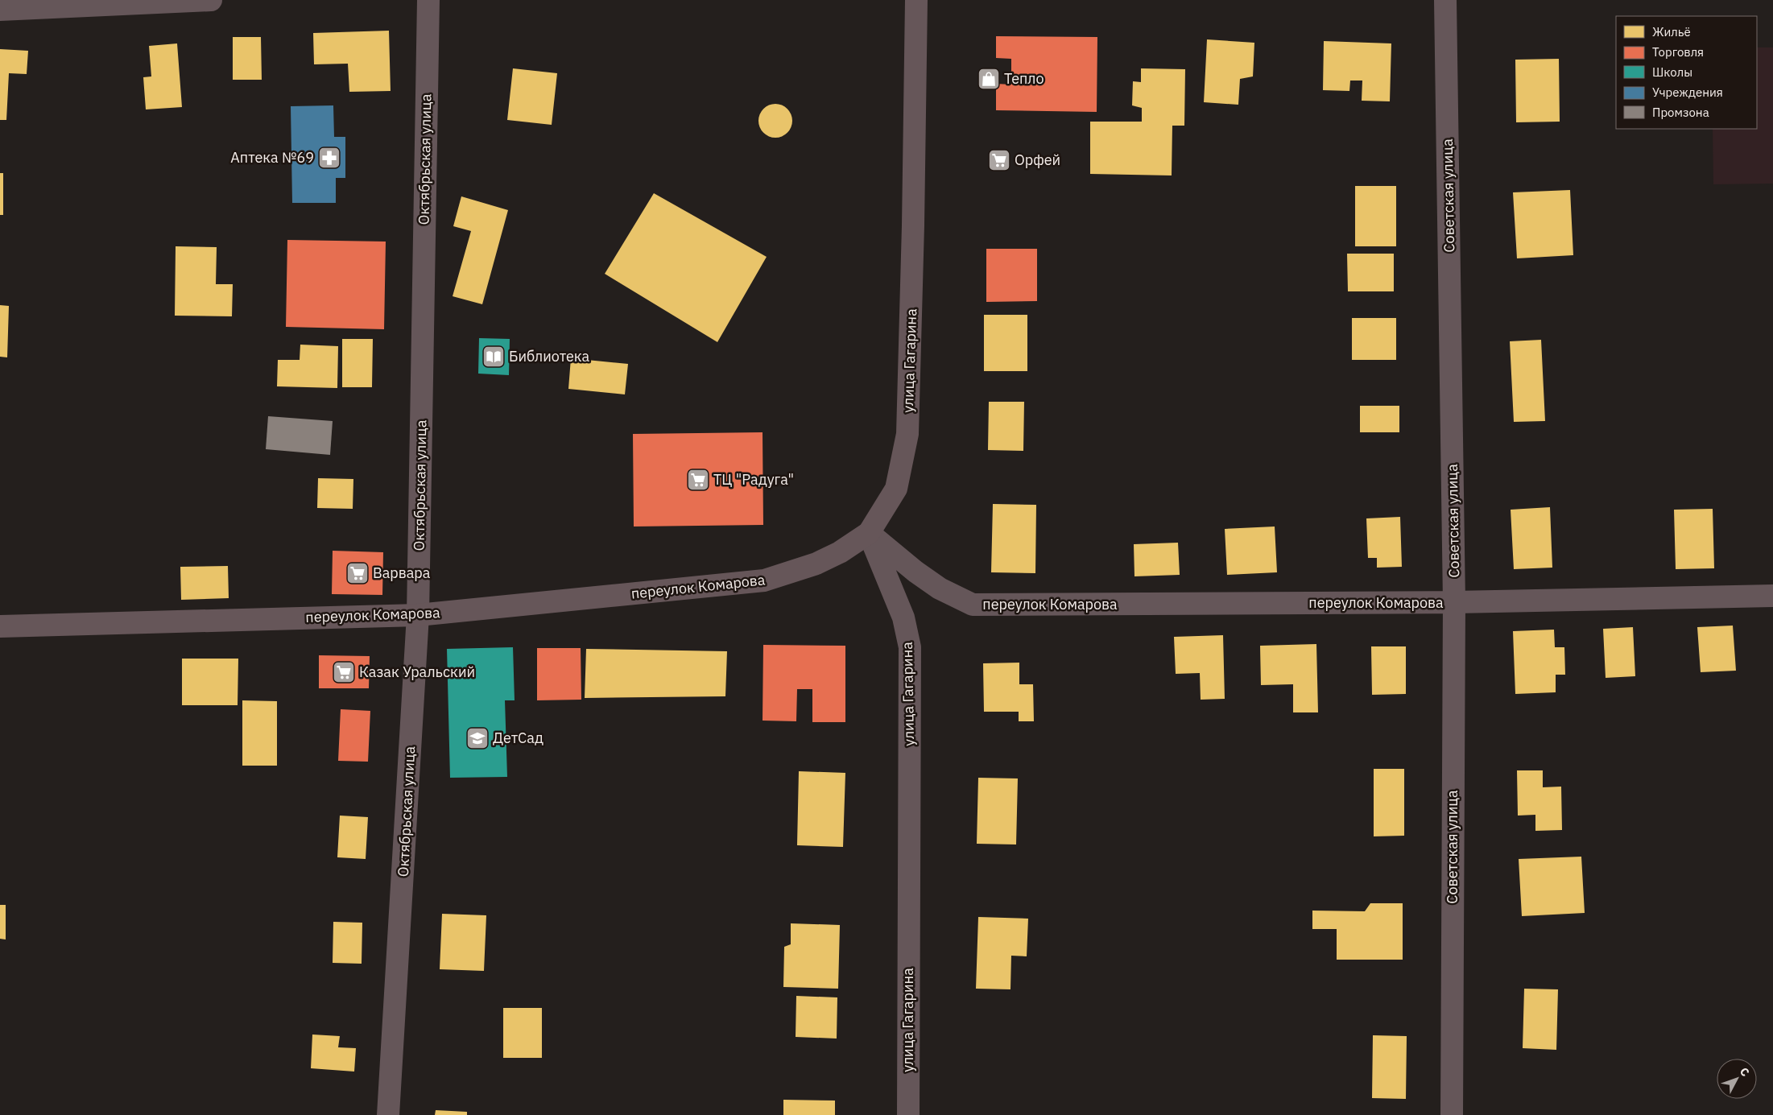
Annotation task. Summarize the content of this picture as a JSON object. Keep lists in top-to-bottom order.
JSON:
{
  "streets": {
    "main road": ["улица Гагарина", "переулок Комарова"],
    "street": ["Октябрьская улица", "Советская улица"]
  },
  "crossings": [
    ["Октябрьская улица", "переулок Комарова"],
    ["Советская улица", "переулок Комарова"],
    ["улица Гагарина", "переулок Комарова"]
  ],
  "places": {
    "shop": ["Тепло"],
    "pharmacy": ["Аптека №69"],
    "supermarket": [
      "Орфей",
      "ТЦ \"Радуга\"",
      "Варвара",
      "Казак Уральский"
    ],
    "library": ["Библиотека"],
    "school or university": ["ДетСад"]
  },
  "legend": [
    "Жильё",
    "Торговля",
    "Школы",
    "Учреждения",
    "Промзона"
  ],
  "north": "top right"
}
